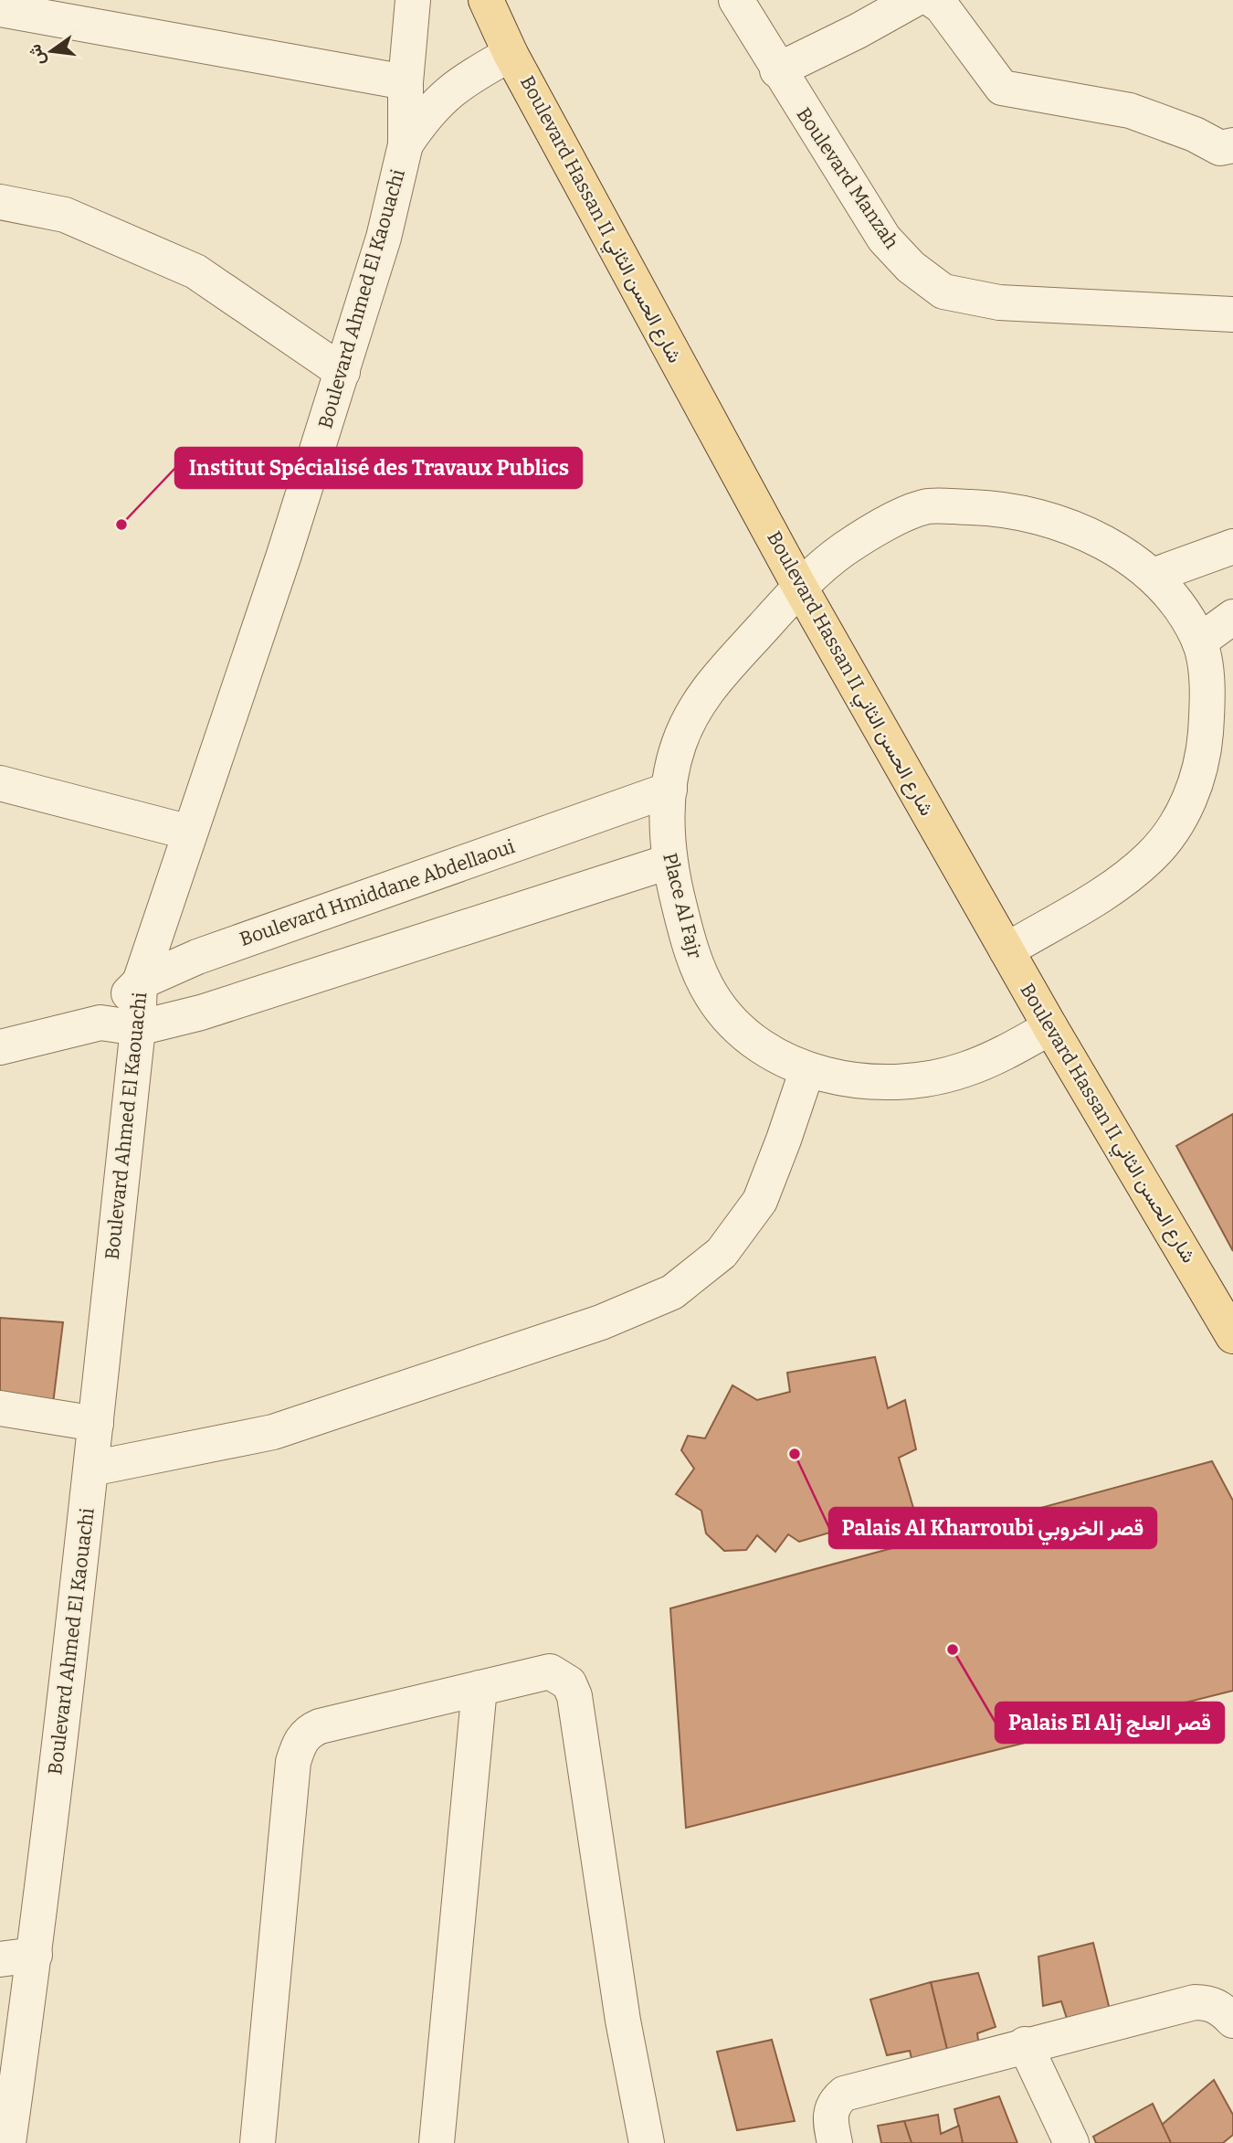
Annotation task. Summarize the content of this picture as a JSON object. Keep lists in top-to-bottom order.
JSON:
{
  "streets": {
    "main road": ["Boulevard Hassan II شارع الحسن الثاني"],
    "street": [
      "Boulevard Manzah",
      "Boulevard Ahmed El Kaouachi",
      "Boulevard Hmiddane Abdellaoui",
      "Place Al Fajr"
    ]
  },
  "crossings": [
    ["Boulevard Hassan II شارع الحسن الثاني", "Boulevard Ahmed El Kaouachi"],
    ["Boulevard Hassan II شارع الحسن الثاني", "Place Al Fajr"],
    ["Boulevard Ahmed El Kaouachi", "Boulevard Hmiddane Abdellaoui"],
    ["Boulevard Hmiddane Abdellaoui", "Place Al Fajr"]
  ],
  "places": ["Institut Spécialisé des Travaux Publics", "Palais Al Kharroubi قصر الخروبي", "Palais El Alj قصر العلج"],
  "north": "left"
}
